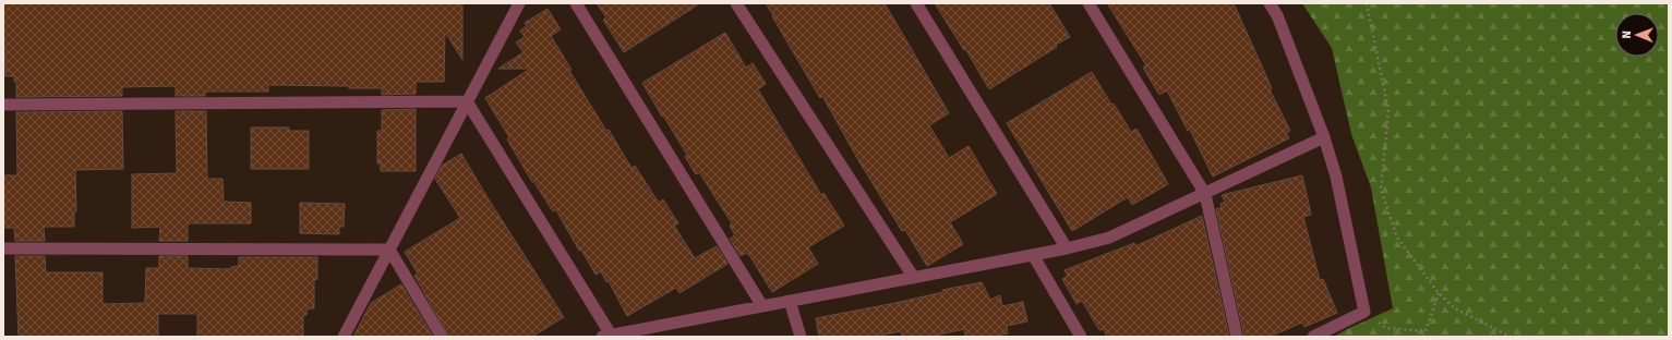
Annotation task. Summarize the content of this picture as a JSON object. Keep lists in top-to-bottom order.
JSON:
{
  "north": "left"
}
